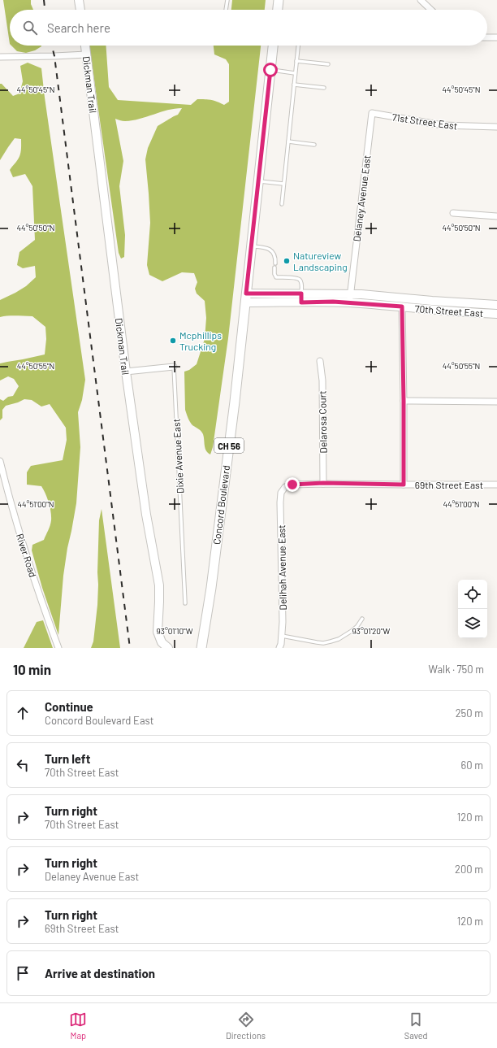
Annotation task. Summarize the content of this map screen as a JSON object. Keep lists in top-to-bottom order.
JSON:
{
  "streets": {
    "main road": ["CH 56", "Concord Boulevard"],
    "street": [
      "Dickman Trail",
      "71st Street East",
      "Delaney Avenue East",
      "70th Street East",
      "Delarosa Court",
      "69th Street East",
      "River Road",
      "Delihah Avenue East"
    ],
    "lane": ["Dixie Avenue East"]
  },
  "crossings": [
    ["71st Street East", "Delaney Avenue East"],
    ["Delaney Avenue East", "70th Street East"],
    ["70th Street East", "CH 56"],
    ["70th Street East", "Concord Boulevard"],
    ["Delarosa Court", "69th Street East"],
    ["CH 56", "Concord Boulevard"],
    ["69th Street East", "Delihah Avenue East"]
  ],
  "places": ["Natureview Landscaping", "Mcphillips Trucking"],
  "page": {
    "search": "Search here",
    "heading": ["10 min", "Walk · 750 m"],
    "list": [
      ["Continue", "Concord Boulevard East", "250 m"],
      ["Turn left", "70th Street East", "60 m"],
      ["Turn right", "70th Street East", "120 m"],
      ["Turn right", "Delaney Avenue East", "200 m"],
      ["Turn right", "69th Street East", "120 m"],
      "Arrive at destination"
    ],
    "nav": ["Map", "Directions", "Saved"]
  },
  "coordinates": [
    "44°50'45\"N",
    "44°50'50\"N",
    "44°50'55\"N",
    "44°51'00\"N",
    "93°01'10\"W",
    "93°01'20\"W"
  ]
}
